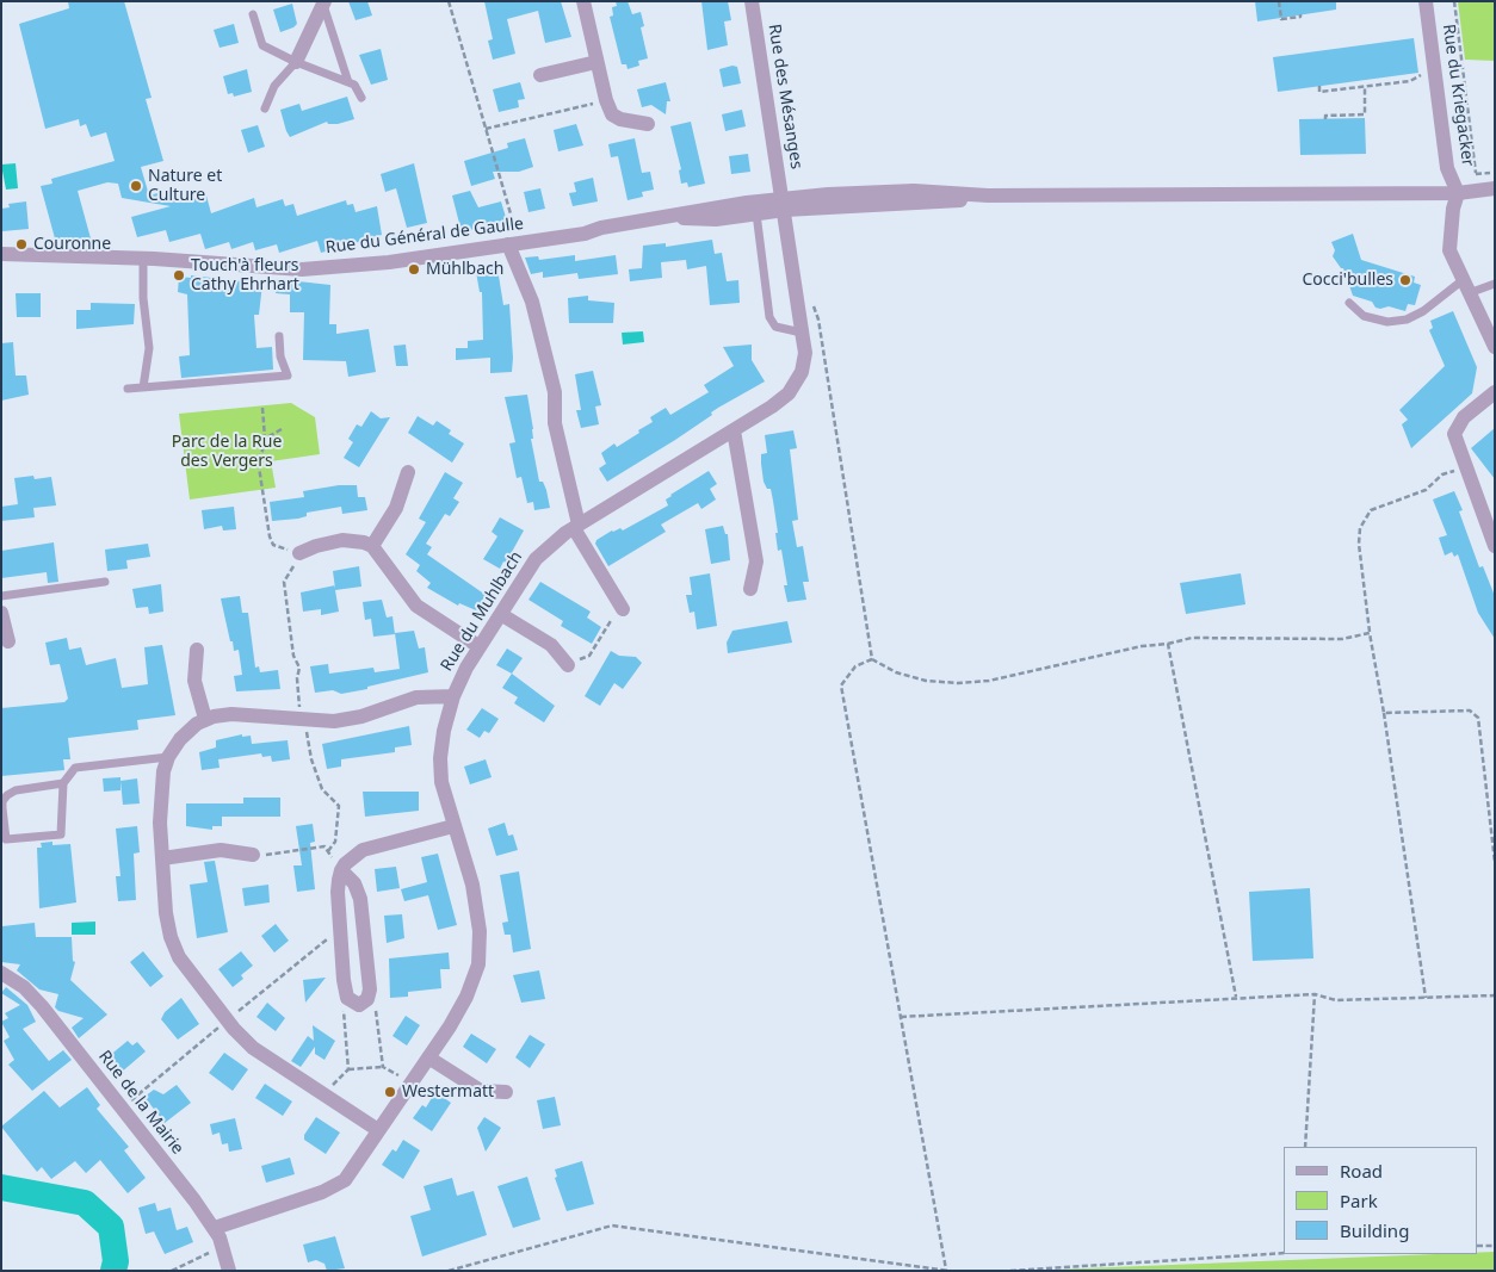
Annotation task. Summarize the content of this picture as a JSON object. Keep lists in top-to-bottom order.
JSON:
{
  "streets": {
    "street": [
      "Rue du Kriegacker",
      "Rue des Mésanges",
      "Rue du Général de Gaulle",
      "Rue du Muhlbach",
      "Rue de la Mairie"
    ]
  },
  "crossings": [
    ["Rue du Kriegacker", "Rue du Général de Gaulle"],
    ["Rue des Mésanges", "Rue du Général de Gaulle"],
    ["Rue des Mésanges", "Rue du Muhlbach"],
    ["Rue du Général de Gaulle", "Rue du Muhlbach"],
    ["Rue du Muhlbach", "Rue de la Mairie"]
  ],
  "parks": ["Parc de la Rue des Vergers"],
  "places": [
    "Nature et Culture",
    "Couronne",
    "Mühlbach",
    "Touch'à fleurs Cathy Ehrhart",
    "Cocci'bulles",
    "Westermatt"
  ],
  "legend": ["Road", "Park", "Building"]
}
